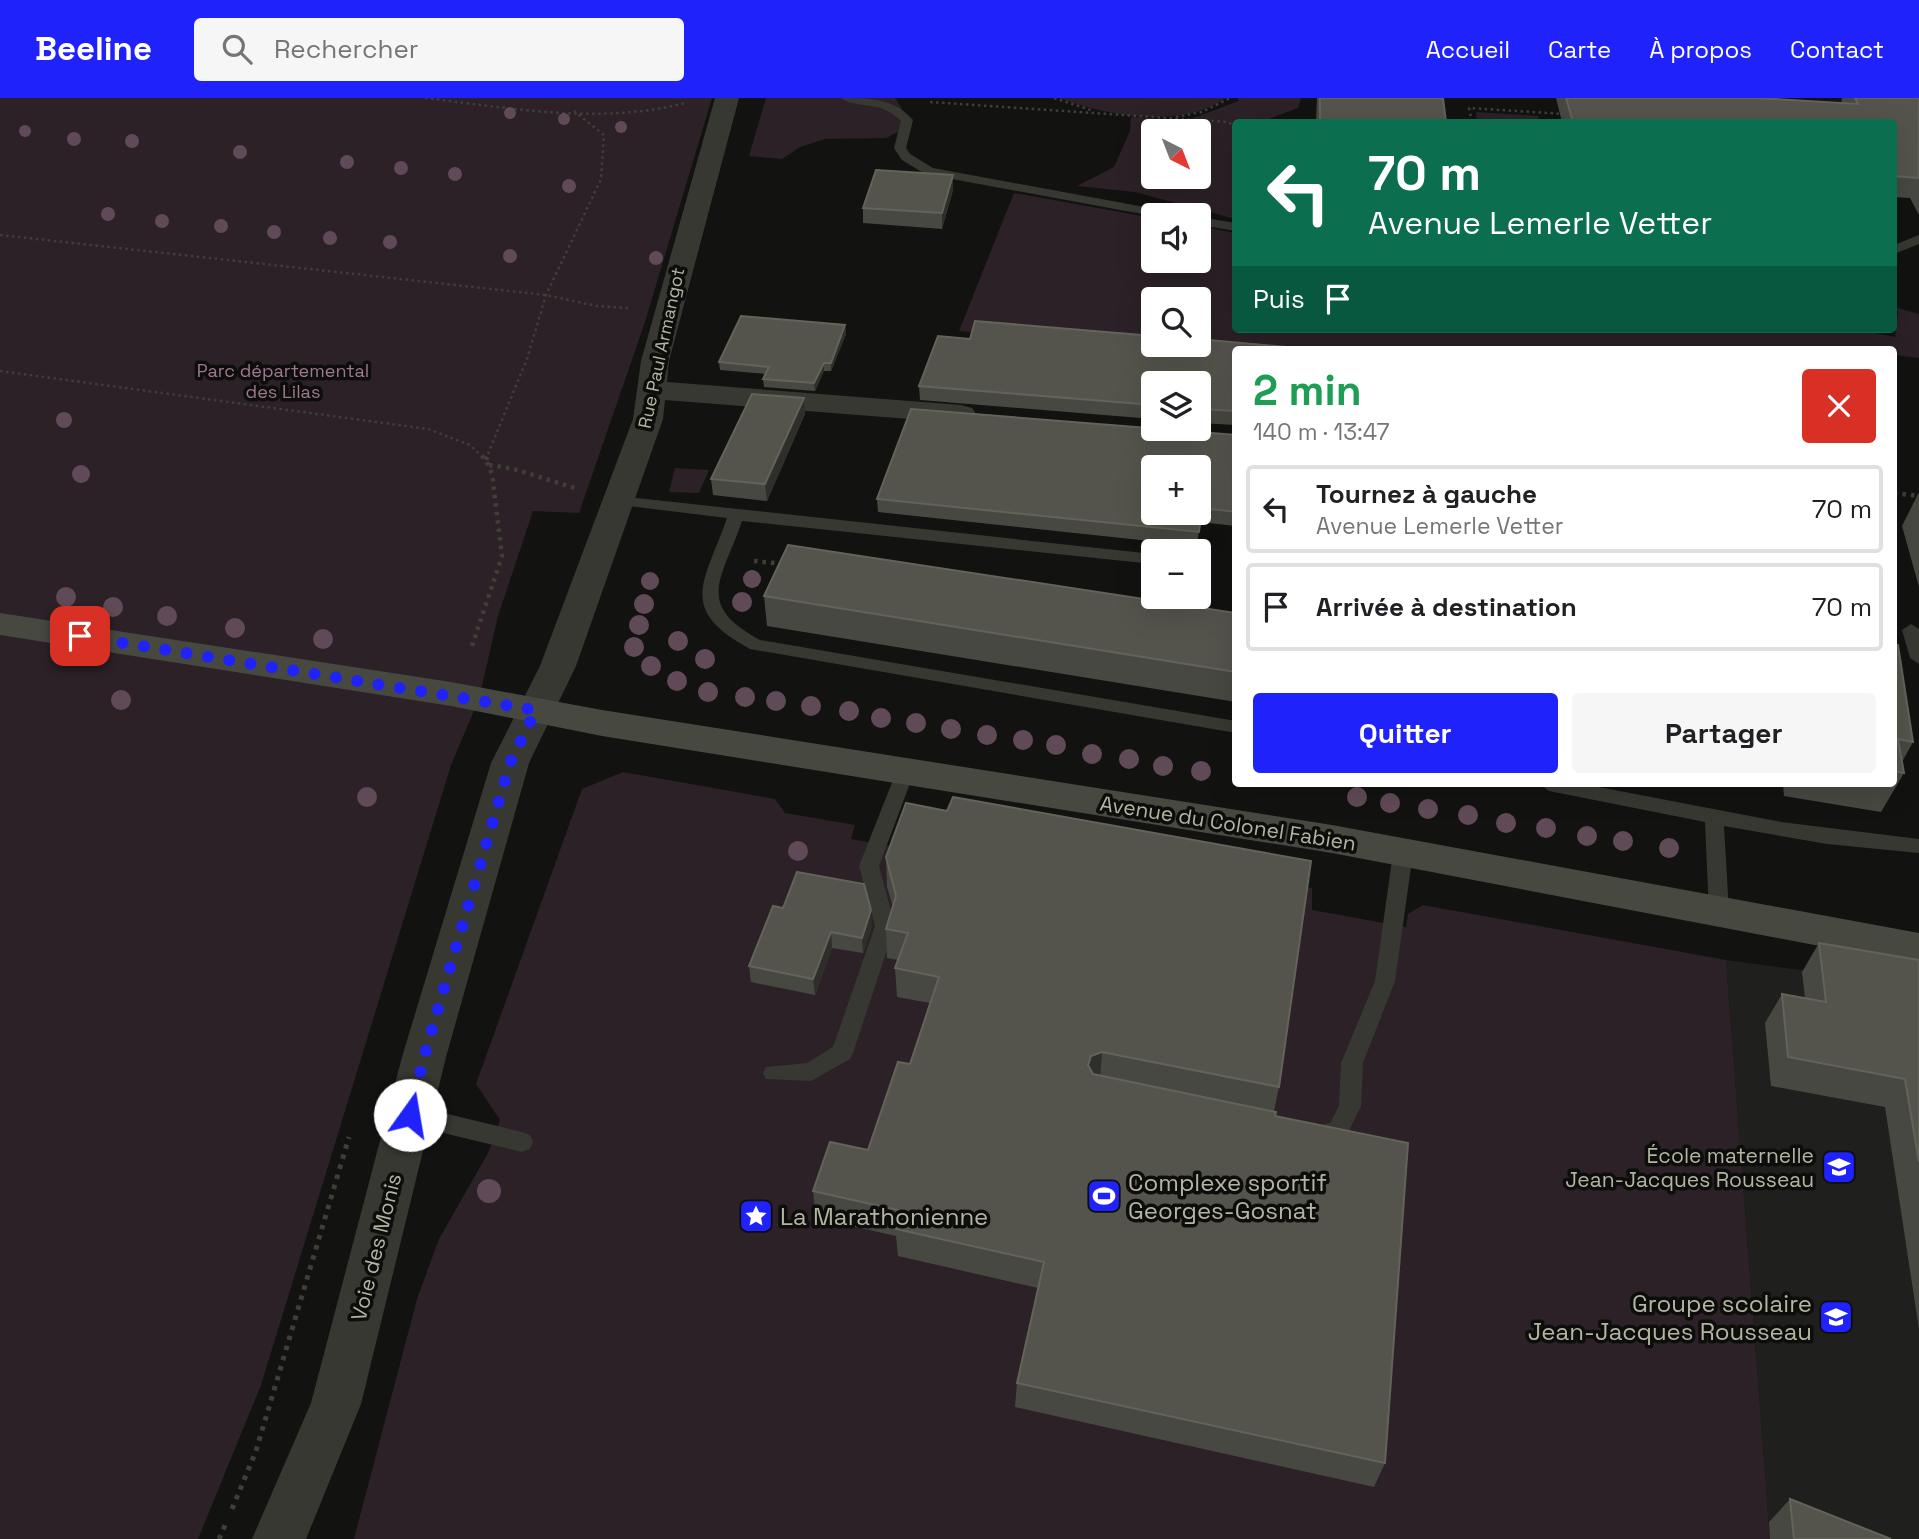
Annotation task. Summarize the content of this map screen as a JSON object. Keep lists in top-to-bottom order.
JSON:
{
  "streets": {
    "street": ["Rue Paul Armangot", "Avenue du Colonel Fabien", "Voie des Monis"]
  },
  "crossings": [
    ["Rue Paul Armangot", "Avenue du Colonel Fabien"],
    ["Rue Paul Armangot", "Voie des Monis"],
    ["Avenue du Colonel Fabien", "Voie des Monis"]
  ],
  "parks": ["Parc départemental des Lilas"],
  "places": {
    "school or university": ["École maternelle Jean-Jacques Rousseau", "Groupe scolaire Jean-Jacques Rousseau"],
    "sports": ["Complexe sportif Georges-Gosnat"],
    "place": ["La Marathonienne"]
  },
  "north": "bottom right",
  "page": {
    "header": "Beeline",
    "search": "Rechercher",
    "nav": [
      "Accueil",
      "Carte",
      "À propos",
      "Contact"
    ],
    "map_buttons": ["+", "−"],
    "turn": ["70 m", "Avenue Lemerle Vetter"],
    "then": "Puis",
    "heading": ["2 min", "140 m · 13:47"],
    "list": [
      {
        "name": "Tournez à gauche",
        "note": "Avenue Lemerle Vetter",
        "value": "70 m"
      },
      {
        "name": "Arrivée à destination",
        "value": "70 m"
      }
    ],
    "buttons": ["Quitter", "Partager"]
  }
}
